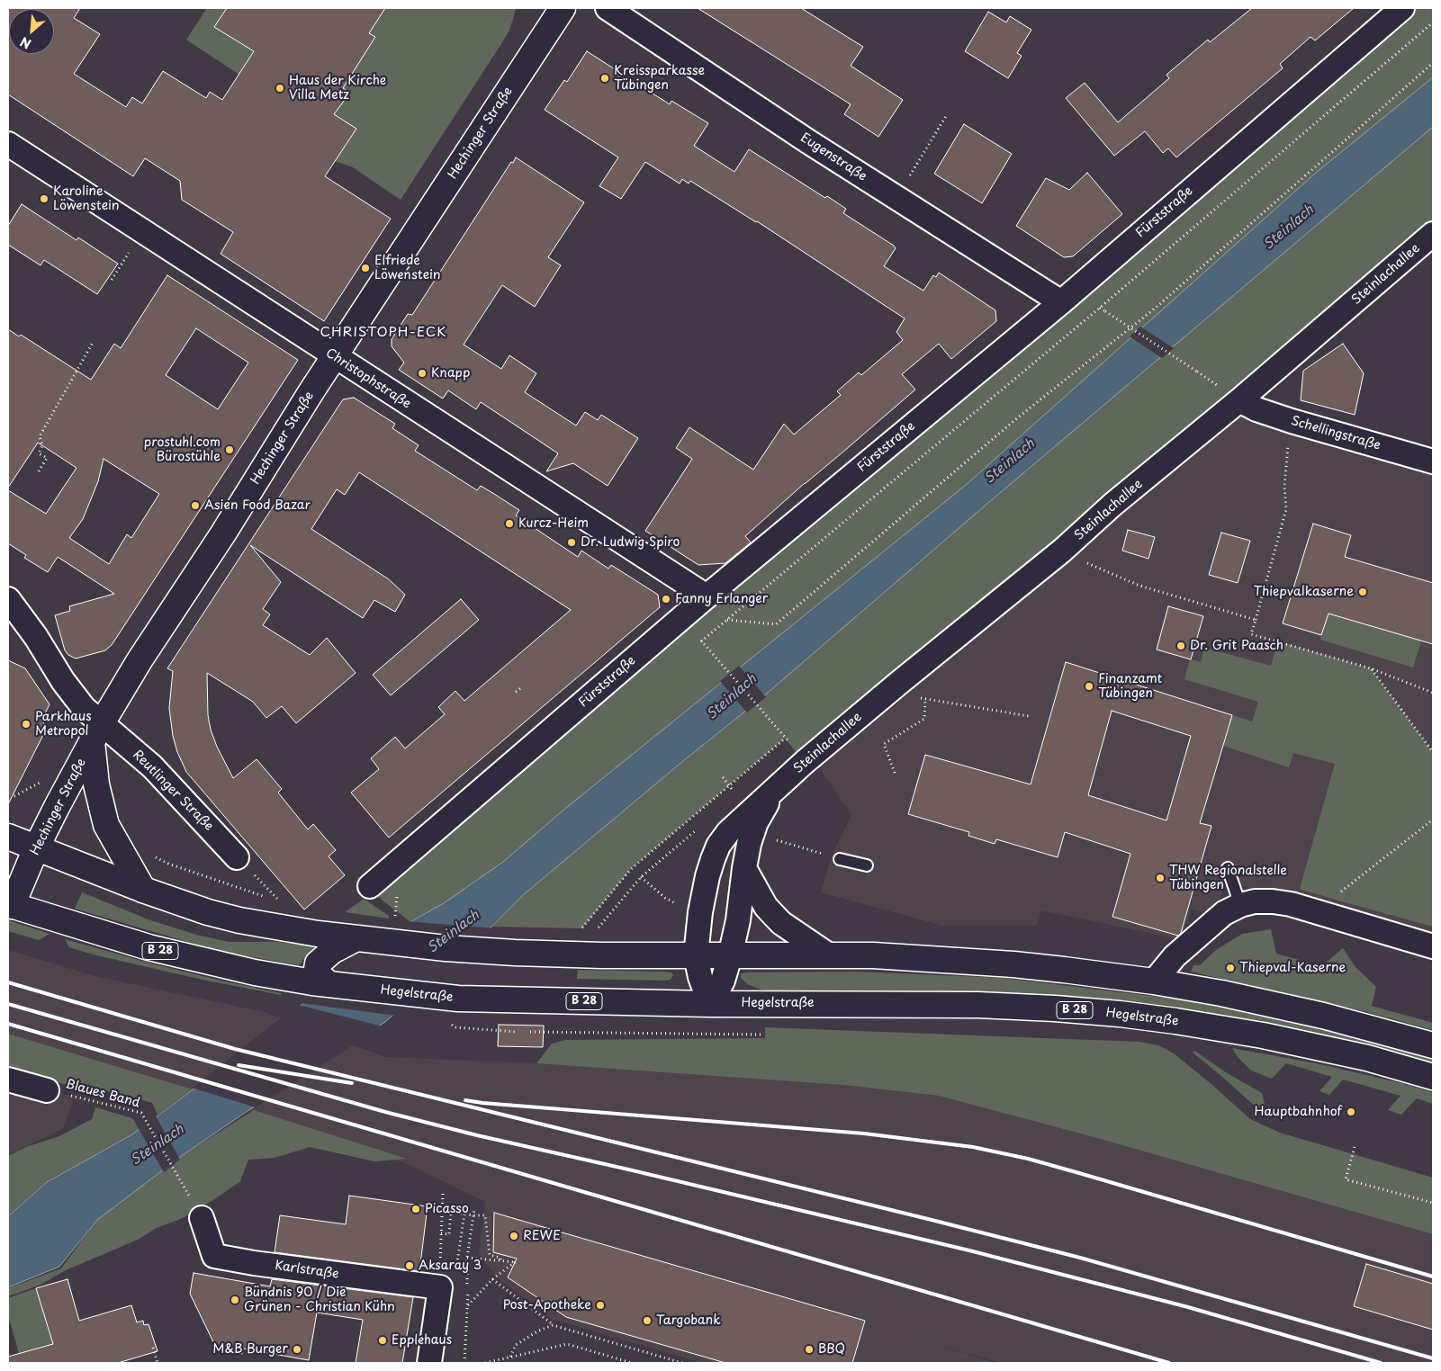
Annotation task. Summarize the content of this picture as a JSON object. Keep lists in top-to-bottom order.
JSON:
{
  "streets": {
    "main road": ["Hechinger Straße", "B 28", "Hegelstraße"],
    "street": [
      "Eugenstraße",
      "Fürststraße",
      "Steinlachallee",
      "Christophstraße",
      "Schellingstraße",
      "Reutlinger Straße",
      "Karlstraße"
    ],
    "path": ["Blaues Band"]
  },
  "crossings": [
    ["Hechinger Straße", "Christophstraße"],
    ["Hechinger Straße", "Reutlinger Straße"],
    ["Hechinger Straße", "B 28"],
    ["Eugenstraße", "Fürststraße"],
    ["Fürststraße", "Christophstraße"],
    ["Steinlachallee", "Schellingstraße"],
    ["B 28", "Hegelstraße"],
    ["Blaues Band", "Karlstraße"]
  ],
  "districts": ["CHRISTOPH-ECK"],
  "water": ["Steinlach"],
  "places": [
    "Kreissparkasse Tübingen",
    "Haus der Kirche Villa Metz",
    "Karoline Löwenstein",
    "Elfriede Löwenstein",
    "Knapp",
    "prostuhl.com Bürostühle",
    "Asien Food Bazar",
    "Kurcz-Heim",
    "Dr. Ludwig Spiro",
    "Thiepvalkaserne",
    "Fanny Erlanger",
    "Dr. Grit Paasch",
    "Finanzamt Tübingen",
    "Parkhaus Metropol",
    "THW Regionalstelle Tübingen",
    "Thiepval-Kaserne",
    "Hauptbahnhof",
    "Picasso",
    "REWE",
    "Aksaray 3",
    "Bündnis 90 / Die Grünen - Christian Kühn",
    "Post-Apotheke",
    "Targobank",
    "Epplehaus",
    "M&B Burger",
    "BBQ"
  ],
  "north": "bottom left"
}
